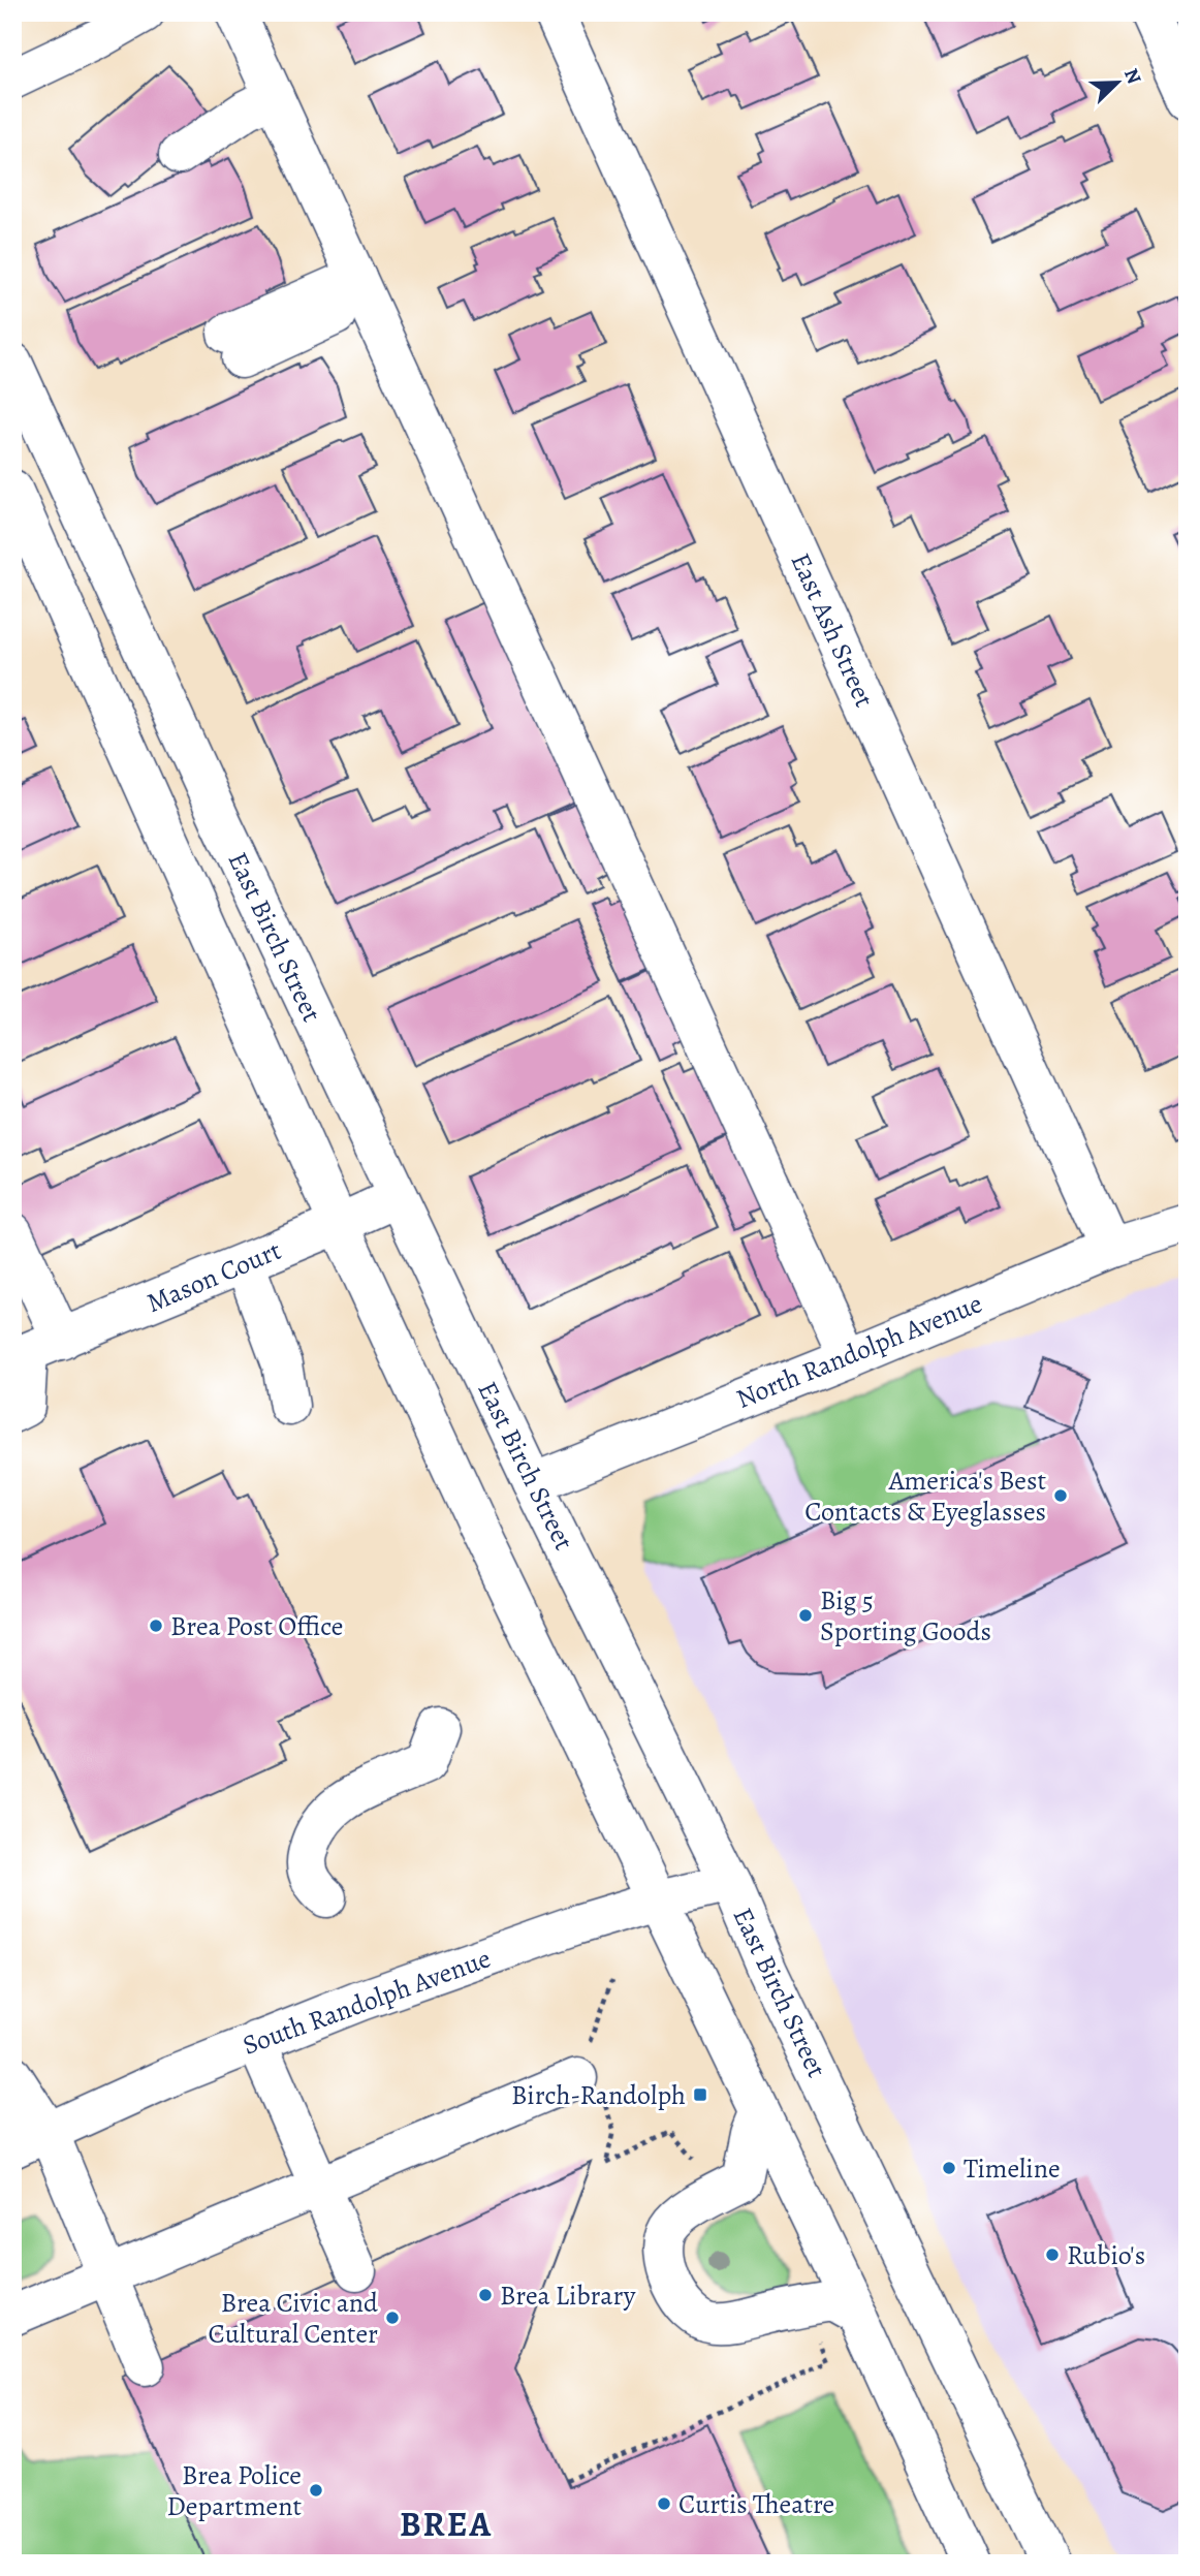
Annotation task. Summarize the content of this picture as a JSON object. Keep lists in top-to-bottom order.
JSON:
{
  "streets": {
    "street": [
      "East Ash Street",
      "East Birch Street",
      "Mason Court",
      "North Randolph Avenue",
      "South Randolph Avenue"
    ]
  },
  "crossings": [
    ["East Ash Street", "North Randolph Avenue"],
    ["East Birch Street", "Mason Court"],
    ["East Birch Street", "North Randolph Avenue"],
    ["East Birch Street", "South Randolph Avenue"]
  ],
  "districts": ["BREA"],
  "places": {
    "other": [
      "America's Best Contacts & Eyeglasses",
      "Big 5 Sporting Goods",
      "Brea Post Office",
      "Timeline",
      "Rubio's",
      "Brea Library",
      "Brea Civic and Cultural Center",
      "Brea Police Department",
      "Curtis Theatre"
    ],
    "transit": ["Birch-Randolph"]
  },
  "north": "top right"
}
